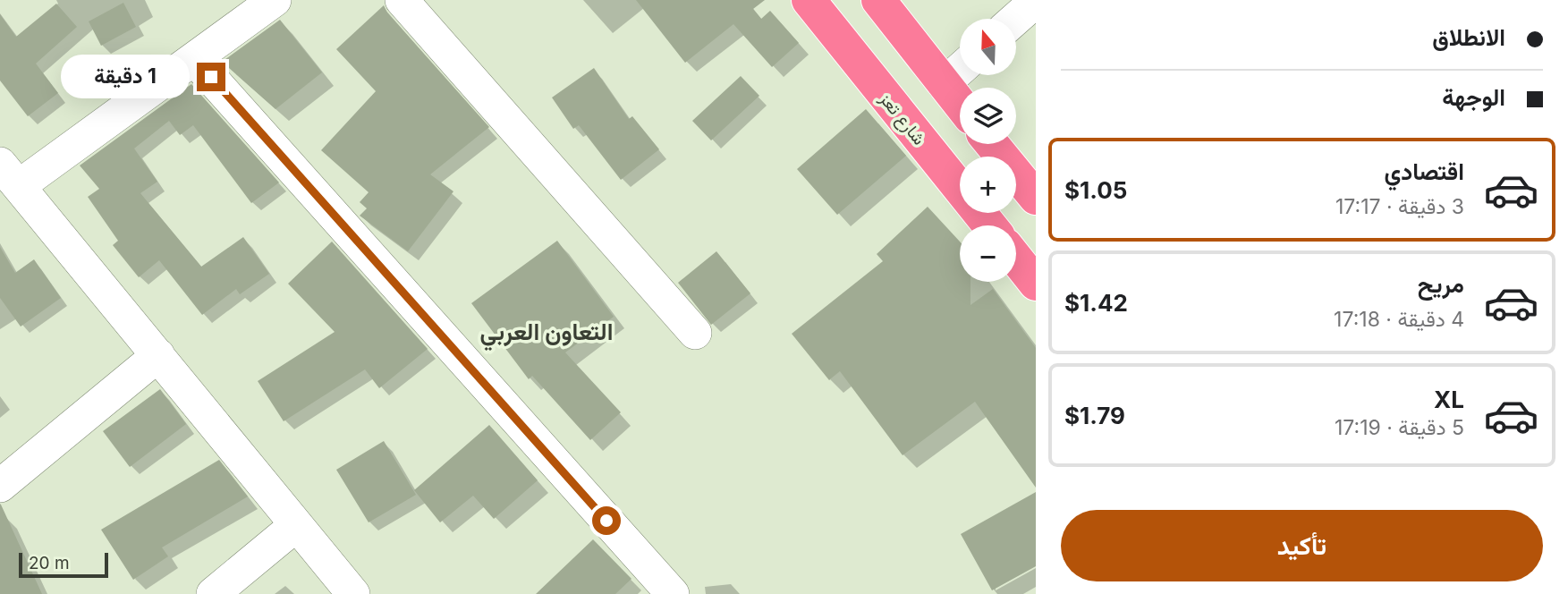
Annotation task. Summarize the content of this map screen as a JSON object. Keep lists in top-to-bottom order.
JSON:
{
  "streets": {
    "highway": ["شارع تعز"]
  },
  "districts": ["التعاون العربي"],
  "scale_bar": "20 m",
  "north": "top",
  "page": {
    "banner": ["الانطلاق", "الوجهة"],
    "map_buttons": ["+", "−"],
    "bubble": "1 دقيقة",
    "list": [
      {
        "name": "اقتصادي",
        "note": "3 دقيقة · 17:17",
        "value": "$1.05"
      },
      {
        "name": "مريح",
        "note": "4 دقيقة · 17:18",
        "value": "$1.42"
      },
      {
        "name": "XL",
        "note": "5 دقيقة · 17:19",
        "value": "$1.79"
      }
    ],
    "buttons": "تأكيد",
    "scale": "20 m"
  }
}
